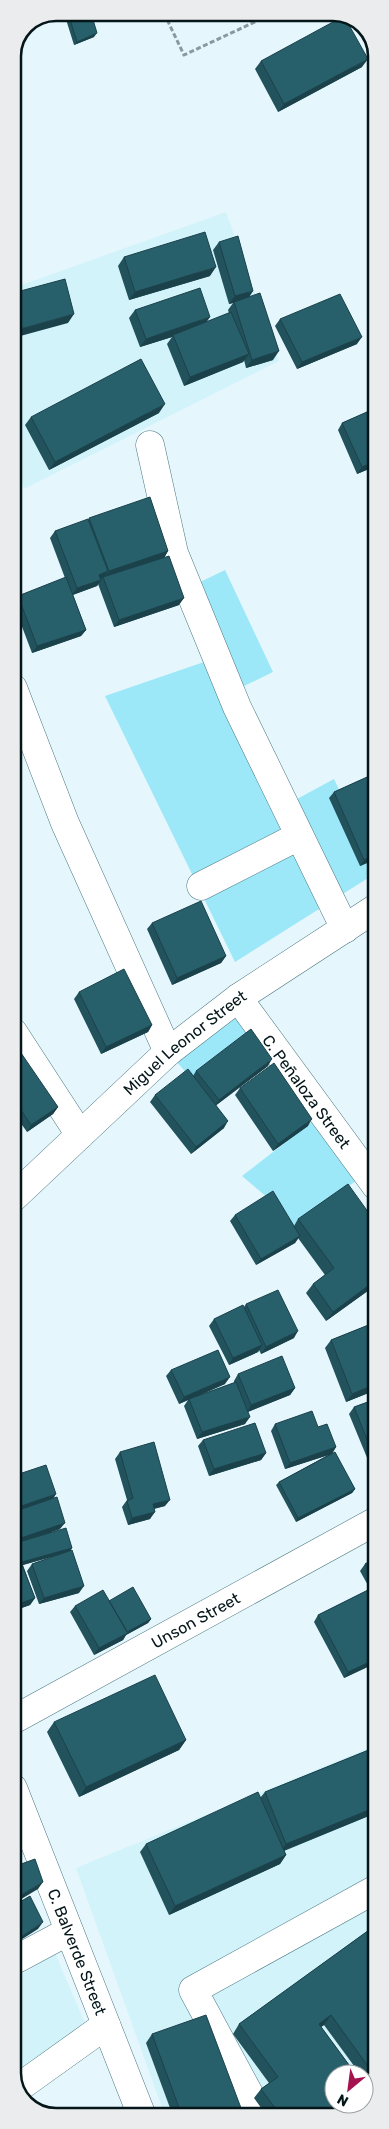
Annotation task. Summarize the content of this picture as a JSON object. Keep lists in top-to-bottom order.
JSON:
{
  "streets": {
    "street": [
      "Miguel Leonor Street",
      "C. Peñaloza Street",
      "Unson Street",
      "C. Balverde Street"
    ]
  },
  "crossings": [
    ["Miguel Leonor Street", "C. Peñaloza Street"]
  ],
  "north": "bottom left"
}
